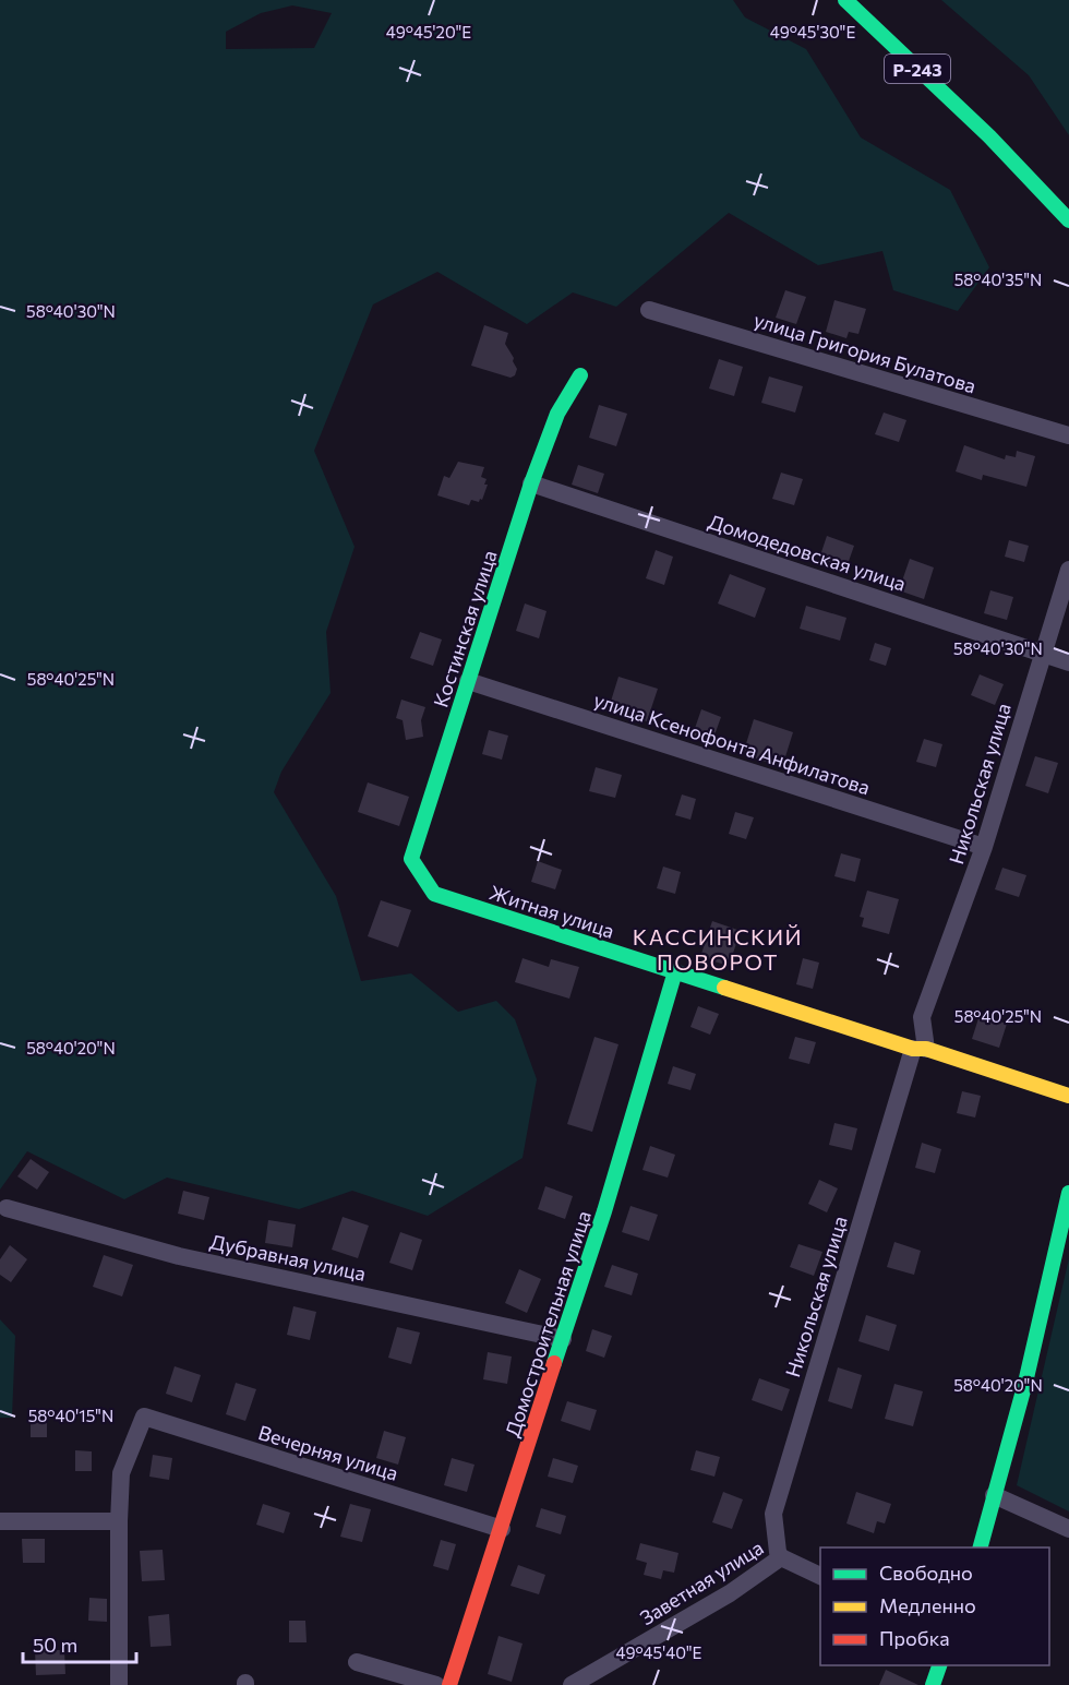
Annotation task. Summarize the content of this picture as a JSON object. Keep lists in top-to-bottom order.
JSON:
{
  "streets": {
    "main road": [
      "Р-243",
      "Костинская улица",
      "Житная улица",
      "Домостроительная улица"
    ],
    "street": [
      "улица Григория Булатова",
      "Домодедовская улица",
      "улица Ксенофонта Анфилатова",
      "Никольская улица",
      "Дубравная улица",
      "Вечерняя улица",
      "Заветная улица"
    ]
  },
  "crossings": [
    ["Домодедовская улица", "Костинская улица"],
    ["Домодедовская улица", "Никольская улица"],
    ["Костинская улица", "улица Ксенофонта Анфилатова"],
    ["Костинская улица", "Житная улица"],
    ["улица Ксенофонта Анфилатова", "Никольская улица"],
    ["Никольская улица", "Житная улица"],
    ["Никольская улица", "Заветная улица"],
    ["Житная улица", "Домостроительная улица"],
    ["Дубравная улица", "Домостроительная улица"],
    ["Домостроительная улица", "Вечерняя улица"]
  ],
  "districts": ["КАССИНСКИЙ ПОВОРОТ"],
  "legend": ["Свободно", "Медленно", "Пробка"],
  "scale_bar": "50 m",
  "coordinates": [
    "49°45'20\"E",
    "49°45'30\"E",
    "58°40'35\"N",
    "58°40'30\"N",
    "58°40'25\"N",
    "58°40'20\"N",
    "58°40'15\"N",
    "49°45'40\"E"
  ]
}
